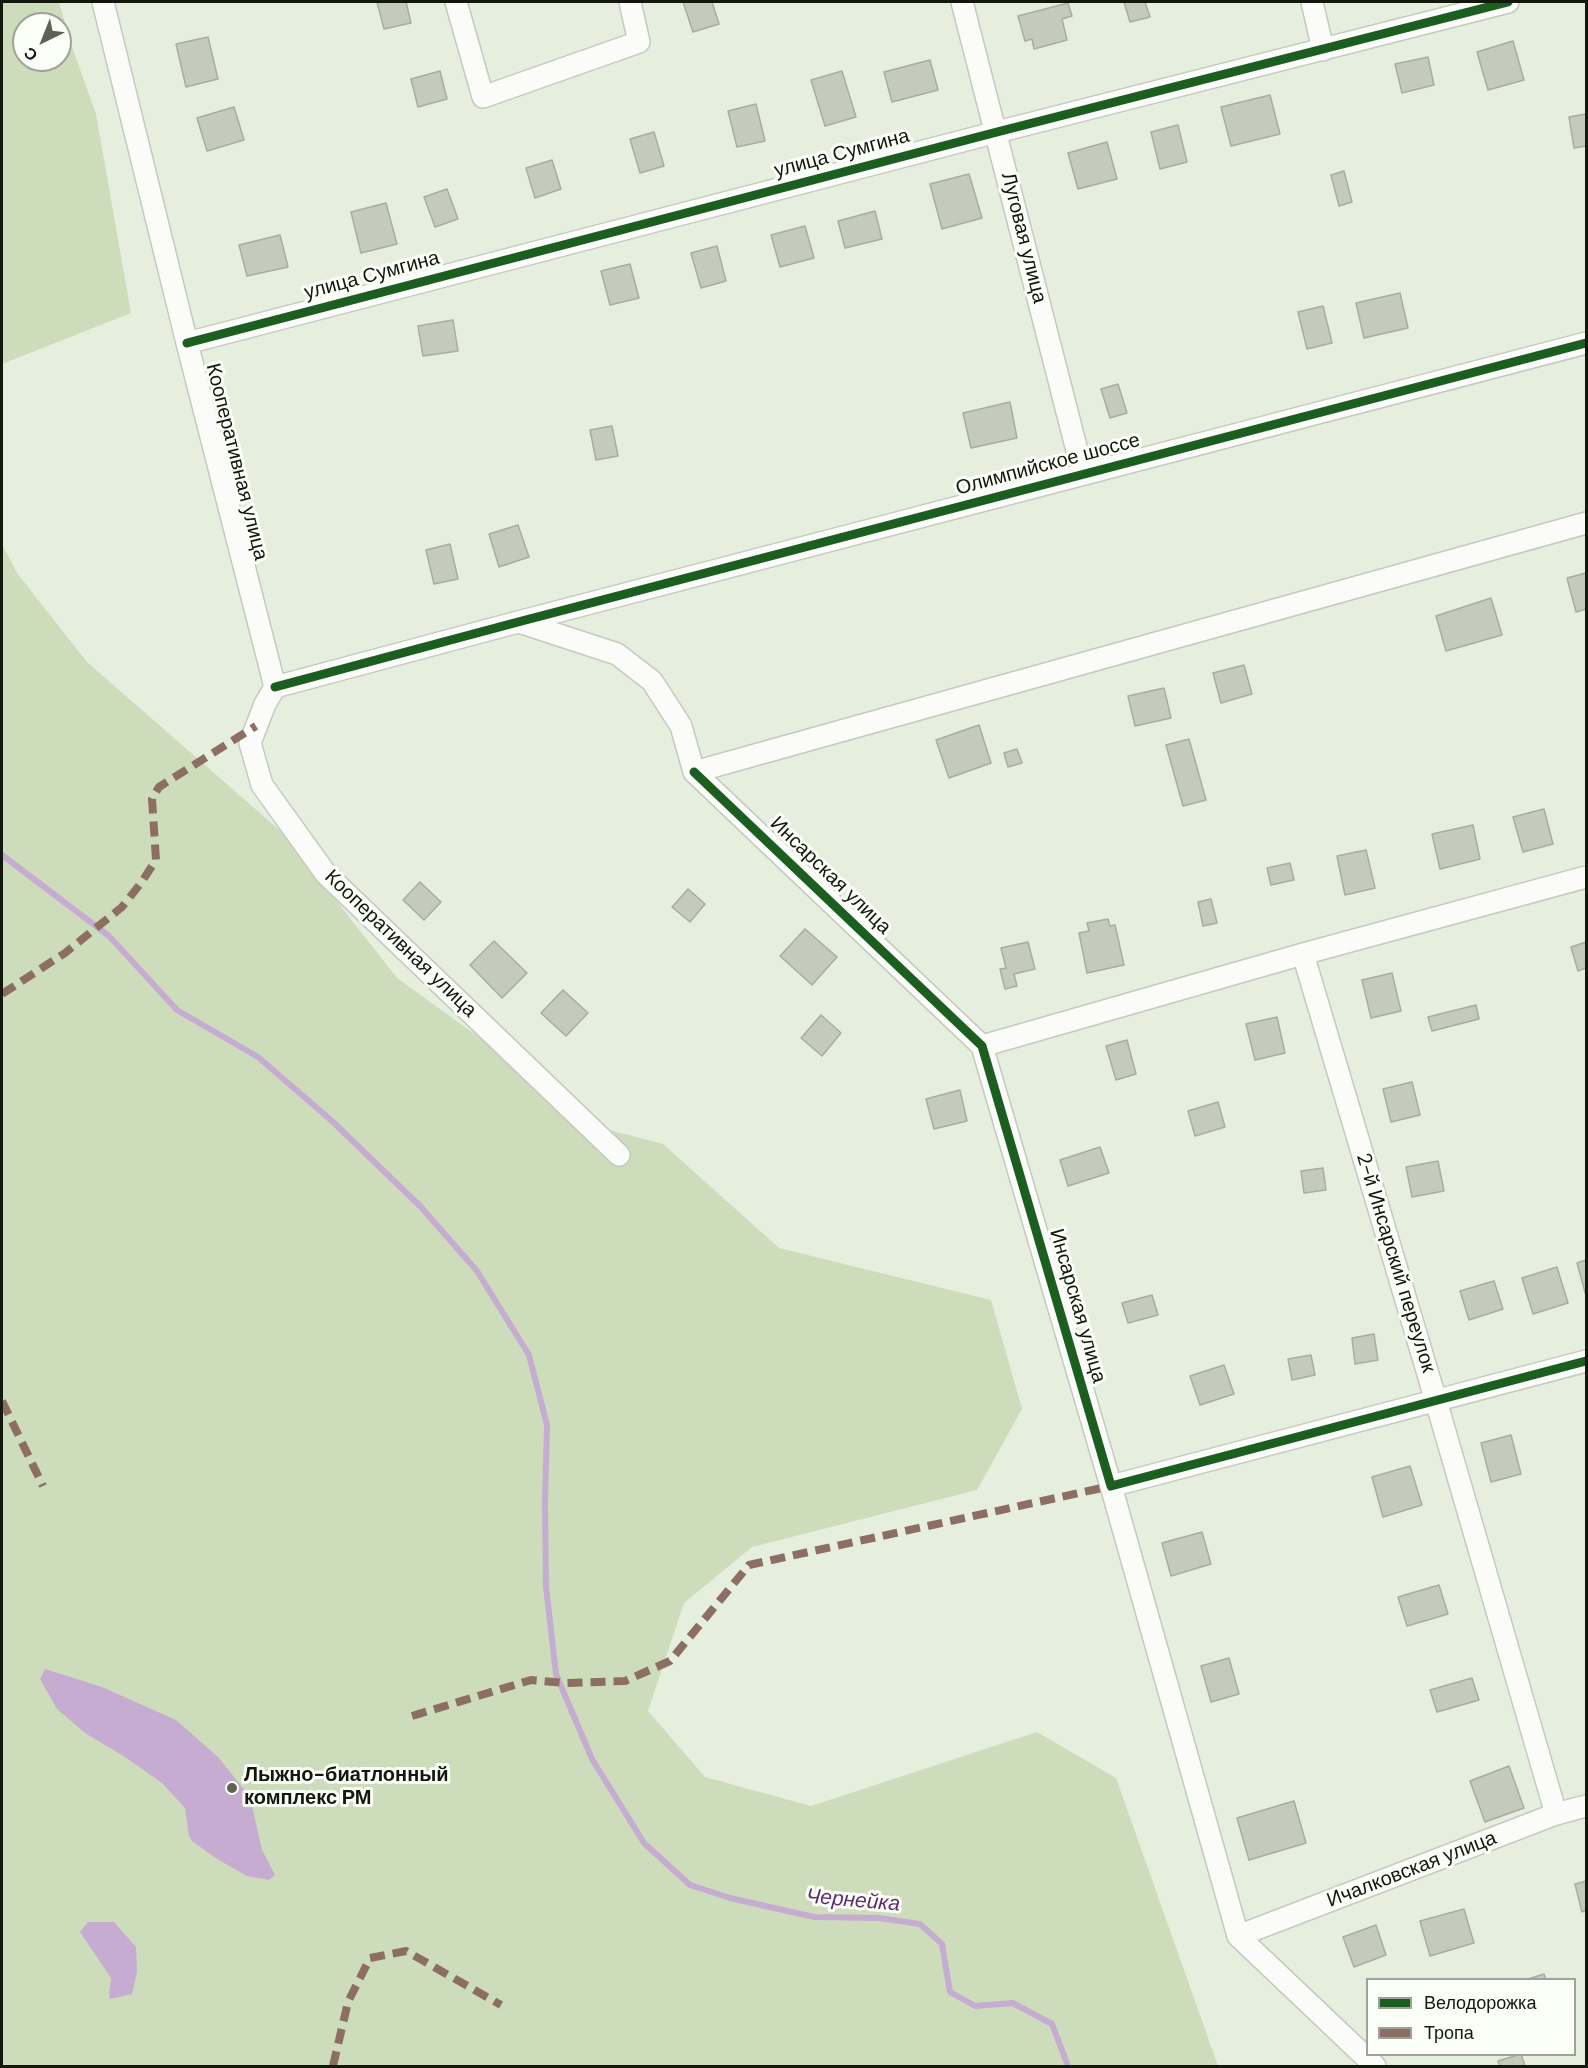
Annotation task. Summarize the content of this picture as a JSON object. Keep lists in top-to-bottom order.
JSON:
{
  "streets": {
    "street": [
      "улица Сумгина",
      "Луговая улица",
      "Кооперативная улица",
      "Олимпийское шоссе",
      "Инсарская улица",
      "2-й Инсарский переулок",
      "Ичалковская улица"
    ]
  },
  "crossings": [
    ["улица Сумгина", "Луговая улица"],
    ["улица Сумгина", "Кооперативная улица"],
    ["Луговая улица", "Олимпийское шоссе"],
    ["Кооперативная улица", "Олимпийское шоссе"],
    ["Инсарская улица", "Ичалковская улица"],
    ["2-й Инсарский переулок", "Ичалковская улица"]
  ],
  "water": ["Чернейка"],
  "places": ["Лыжно-биатлонный комплекс РМ"],
  "legend": ["Велодорожка", "Тропа"],
  "north": "bottom left"
}
